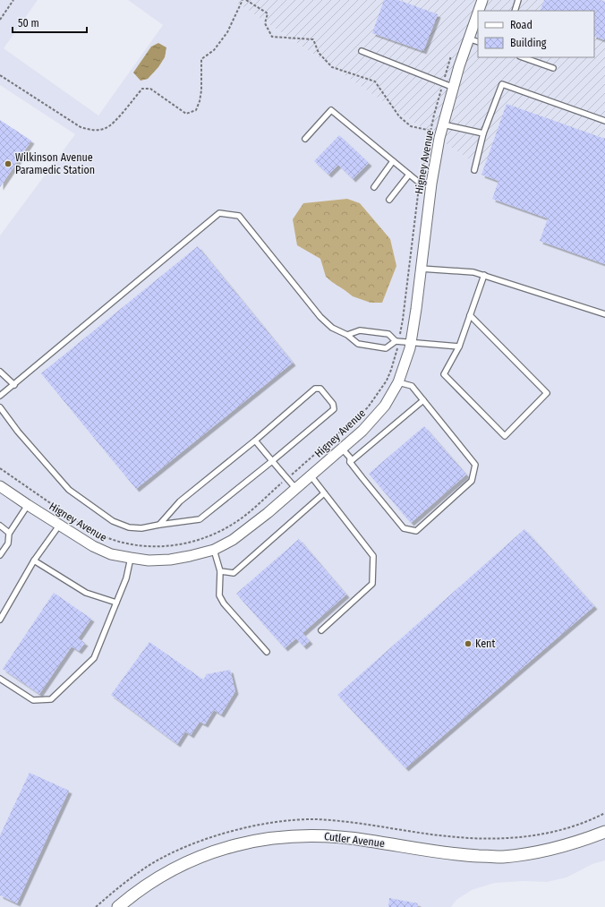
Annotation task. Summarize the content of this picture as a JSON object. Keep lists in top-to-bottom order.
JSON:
{
  "streets": {
    "street": ["Higney Avenue", "Cutler Avenue"]
  },
  "places": ["Wilkinson Avenue Paramedic Station", "Kent"],
  "legend": ["Road", "Building"],
  "scale_bar": "50 m"
}
